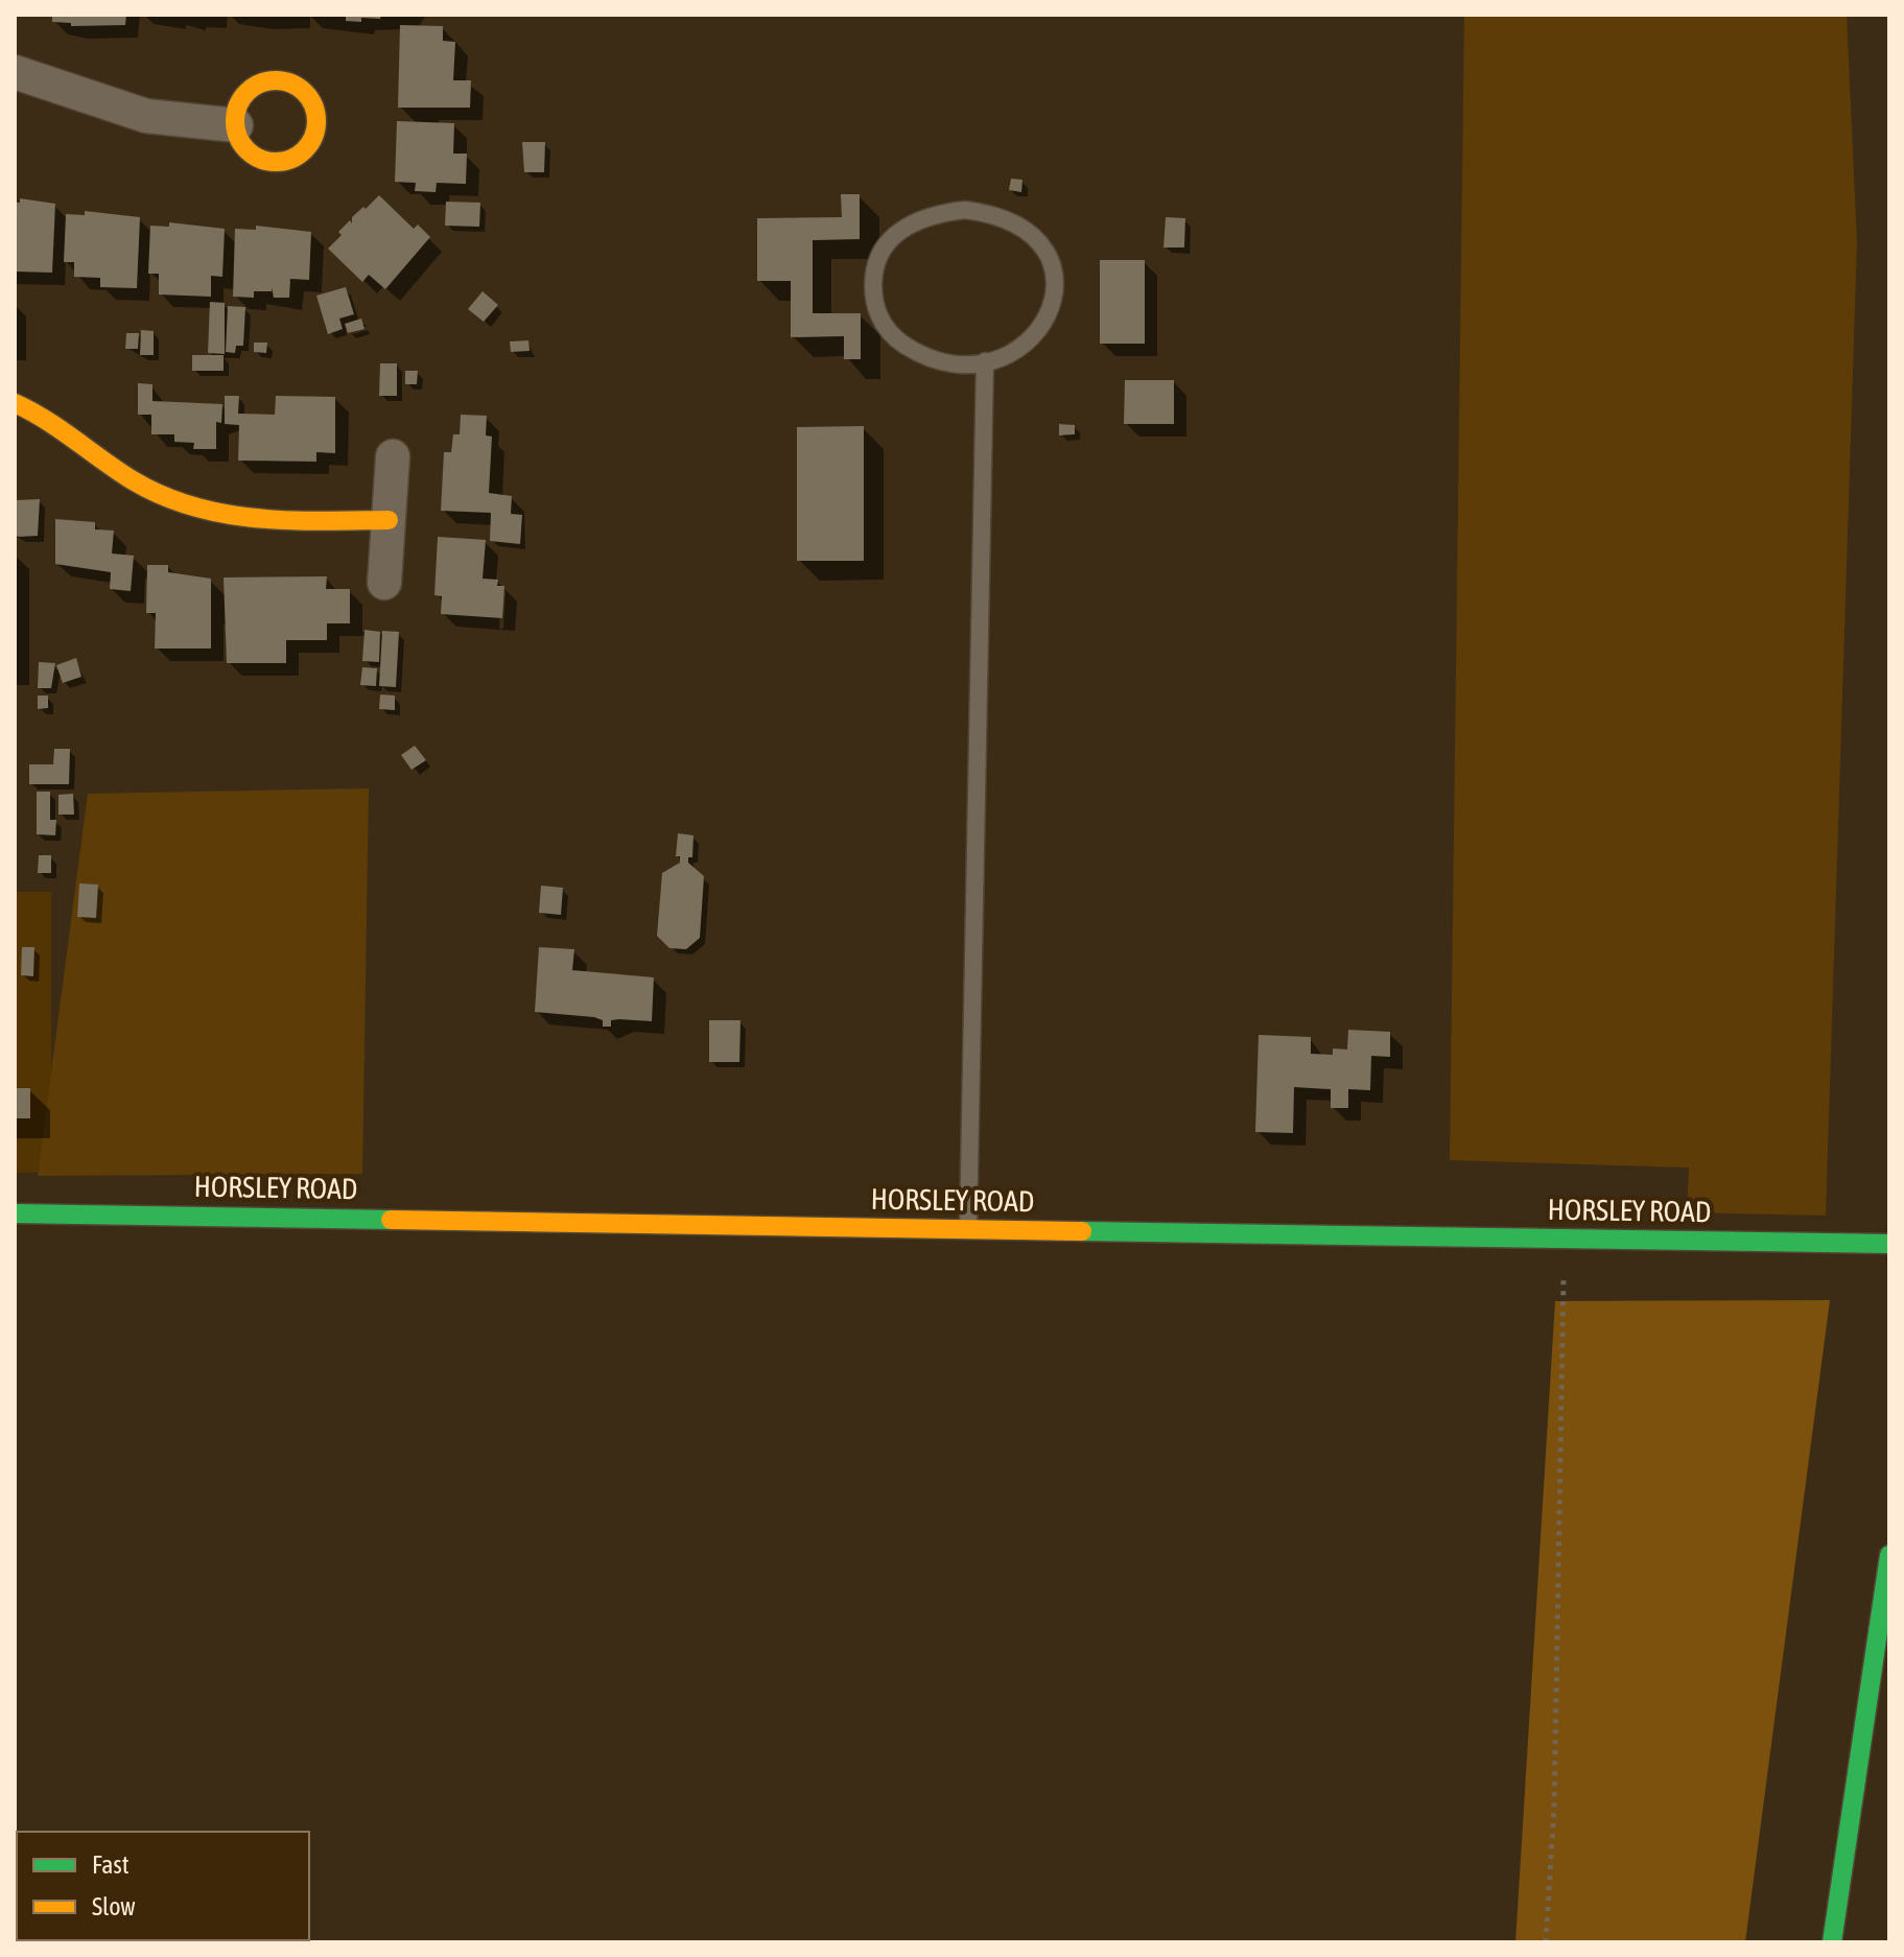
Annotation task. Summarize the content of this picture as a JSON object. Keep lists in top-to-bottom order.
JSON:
{
  "streets": {
    "main road": ["HORSLEY ROAD"]
  },
  "legend": ["Fast", "Slow"]
}
